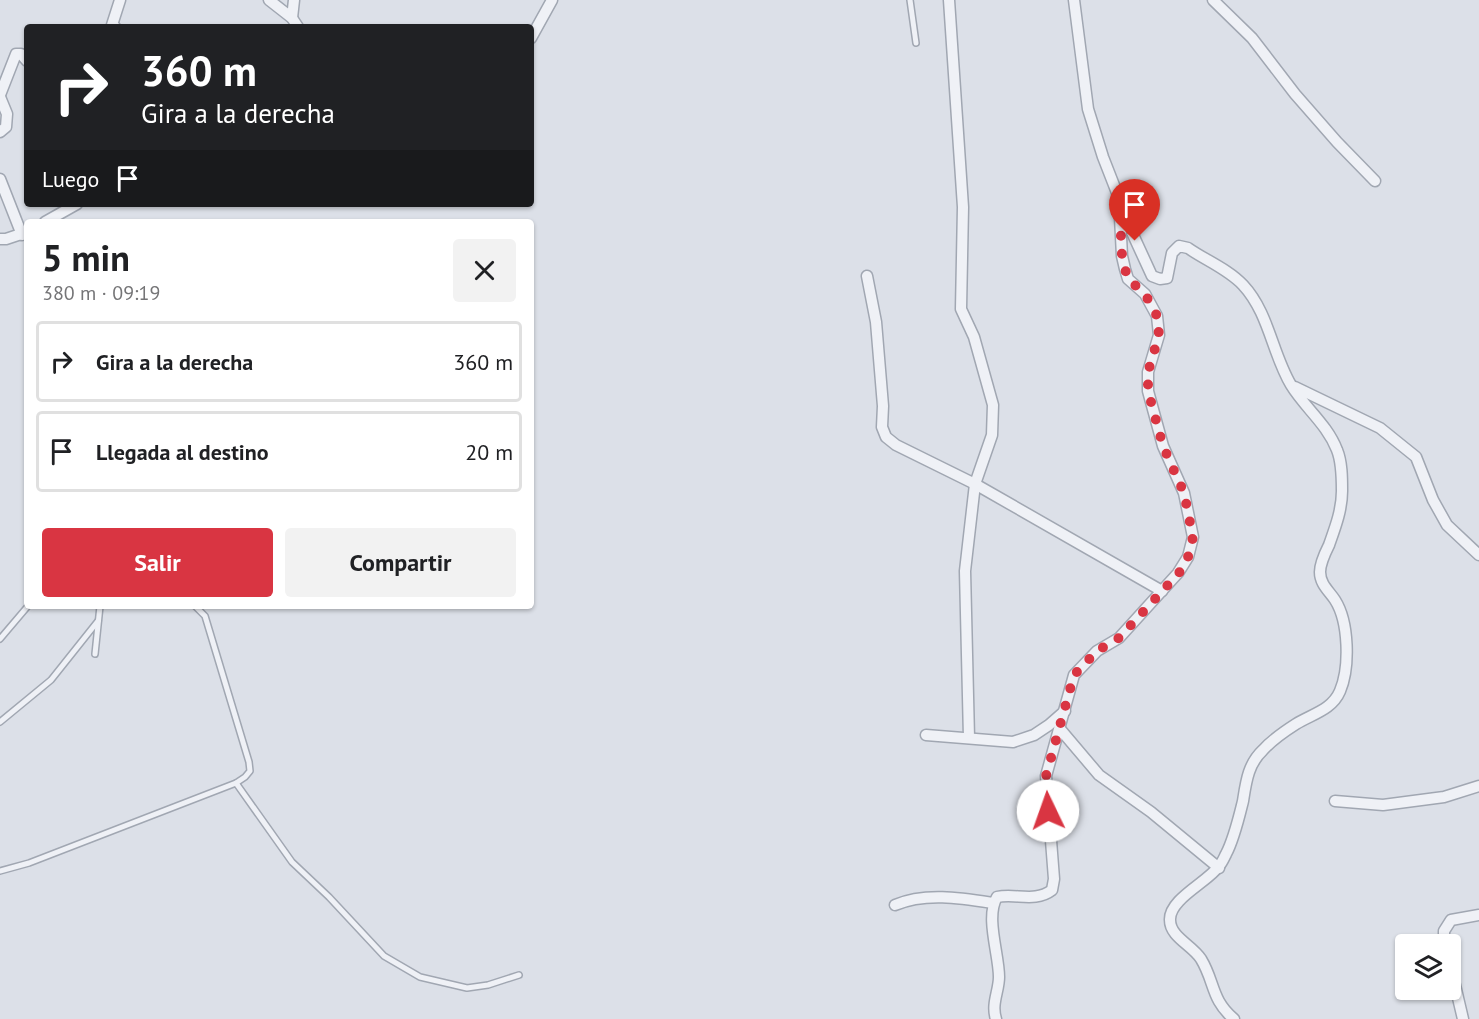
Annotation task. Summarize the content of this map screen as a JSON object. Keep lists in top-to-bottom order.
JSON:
{
  "page": {
    "turn": ["360 m", "Gira a la derecha"],
    "then": "Luego",
    "heading": ["5 min", "380 m · 09:19"],
    "list": [
      {
        "name": "Gira a la derecha",
        "value": "360 m"
      },
      {
        "name": "Llegada al destino",
        "value": "20 m"
      }
    ],
    "buttons": ["Salir", "Compartir"]
  }
}
